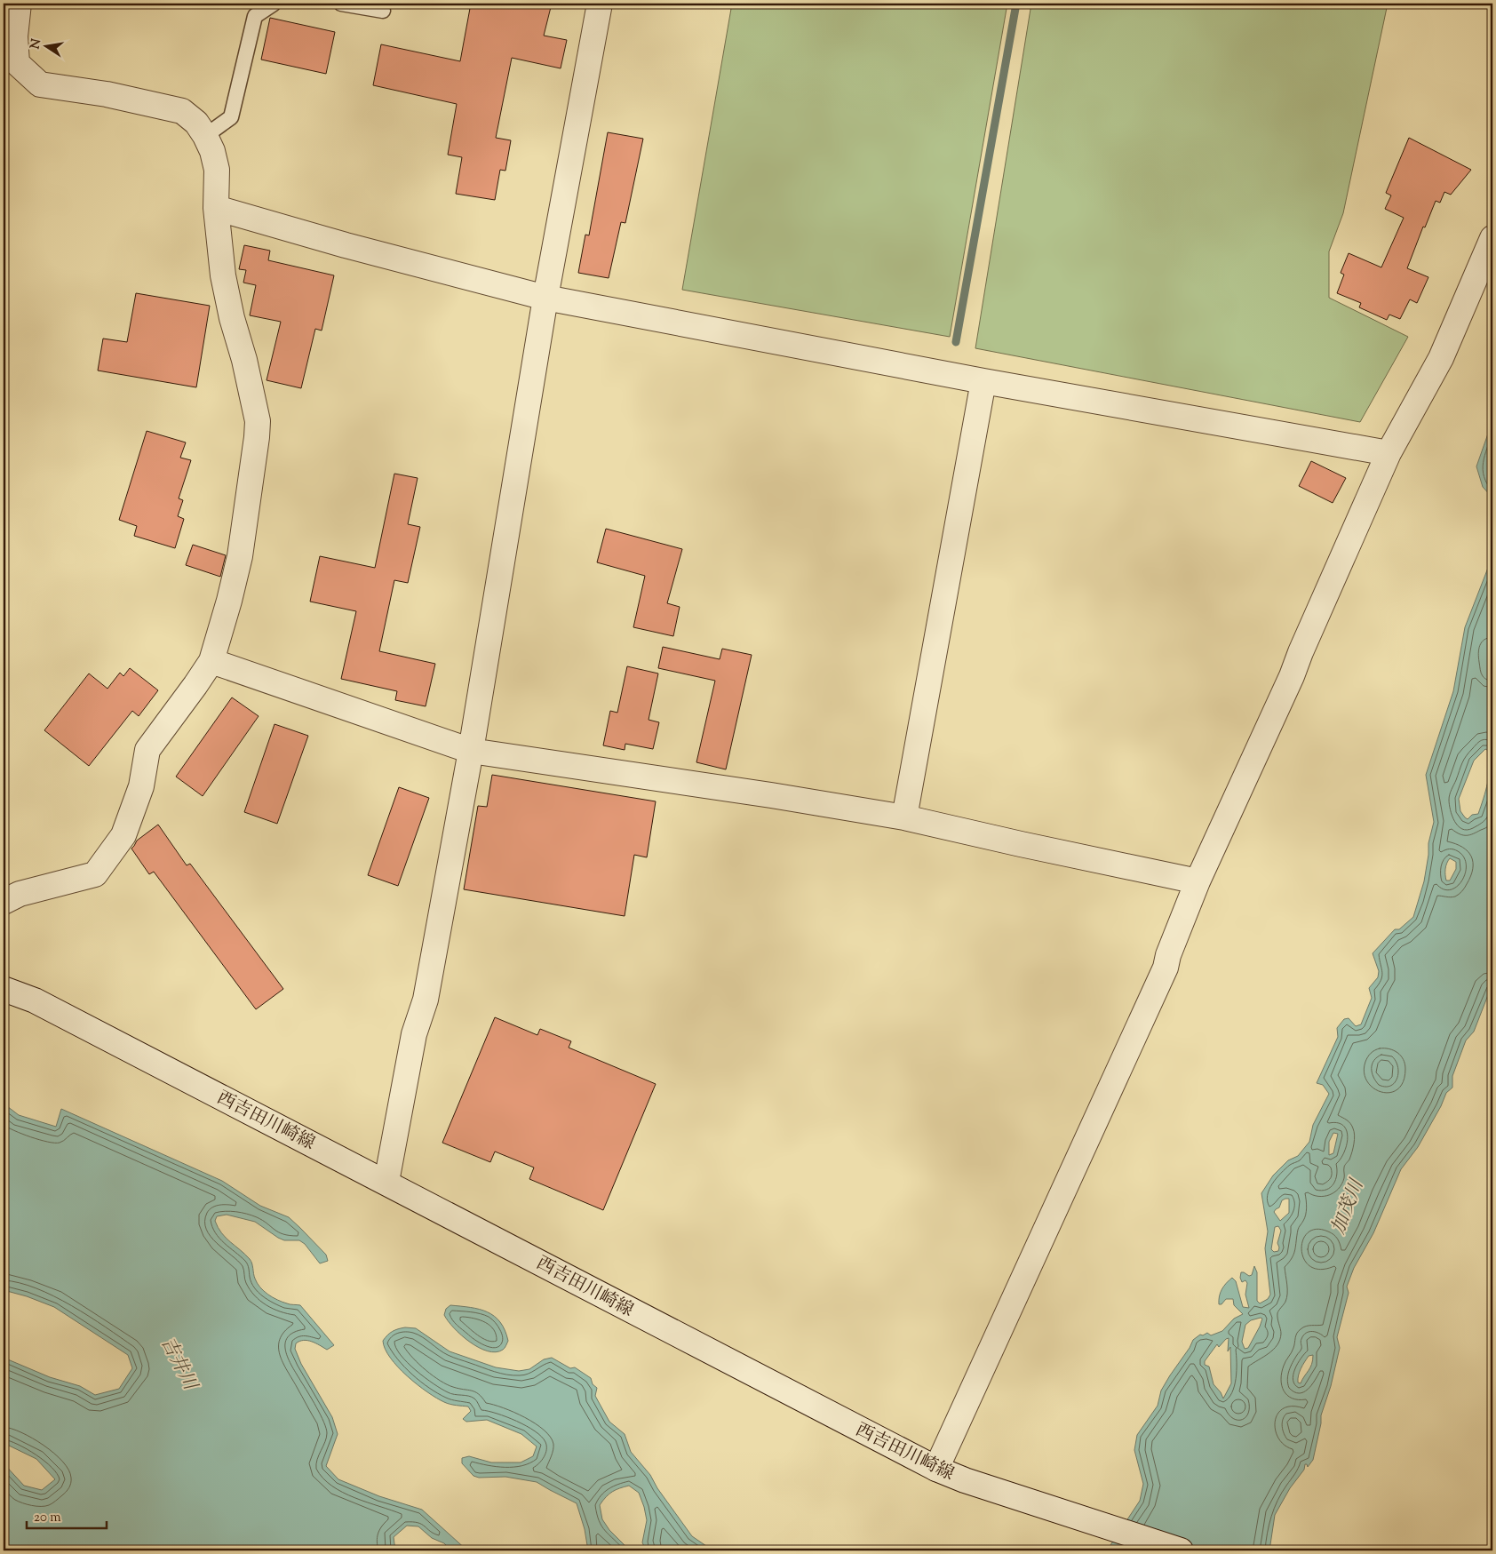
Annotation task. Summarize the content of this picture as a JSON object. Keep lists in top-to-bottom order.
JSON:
{
  "streets": {
    "street": ["西吉田川崎線"]
  },
  "water": ["加茂川", "吉井川"],
  "scale_bar": "20 m",
  "north": "left"
}
